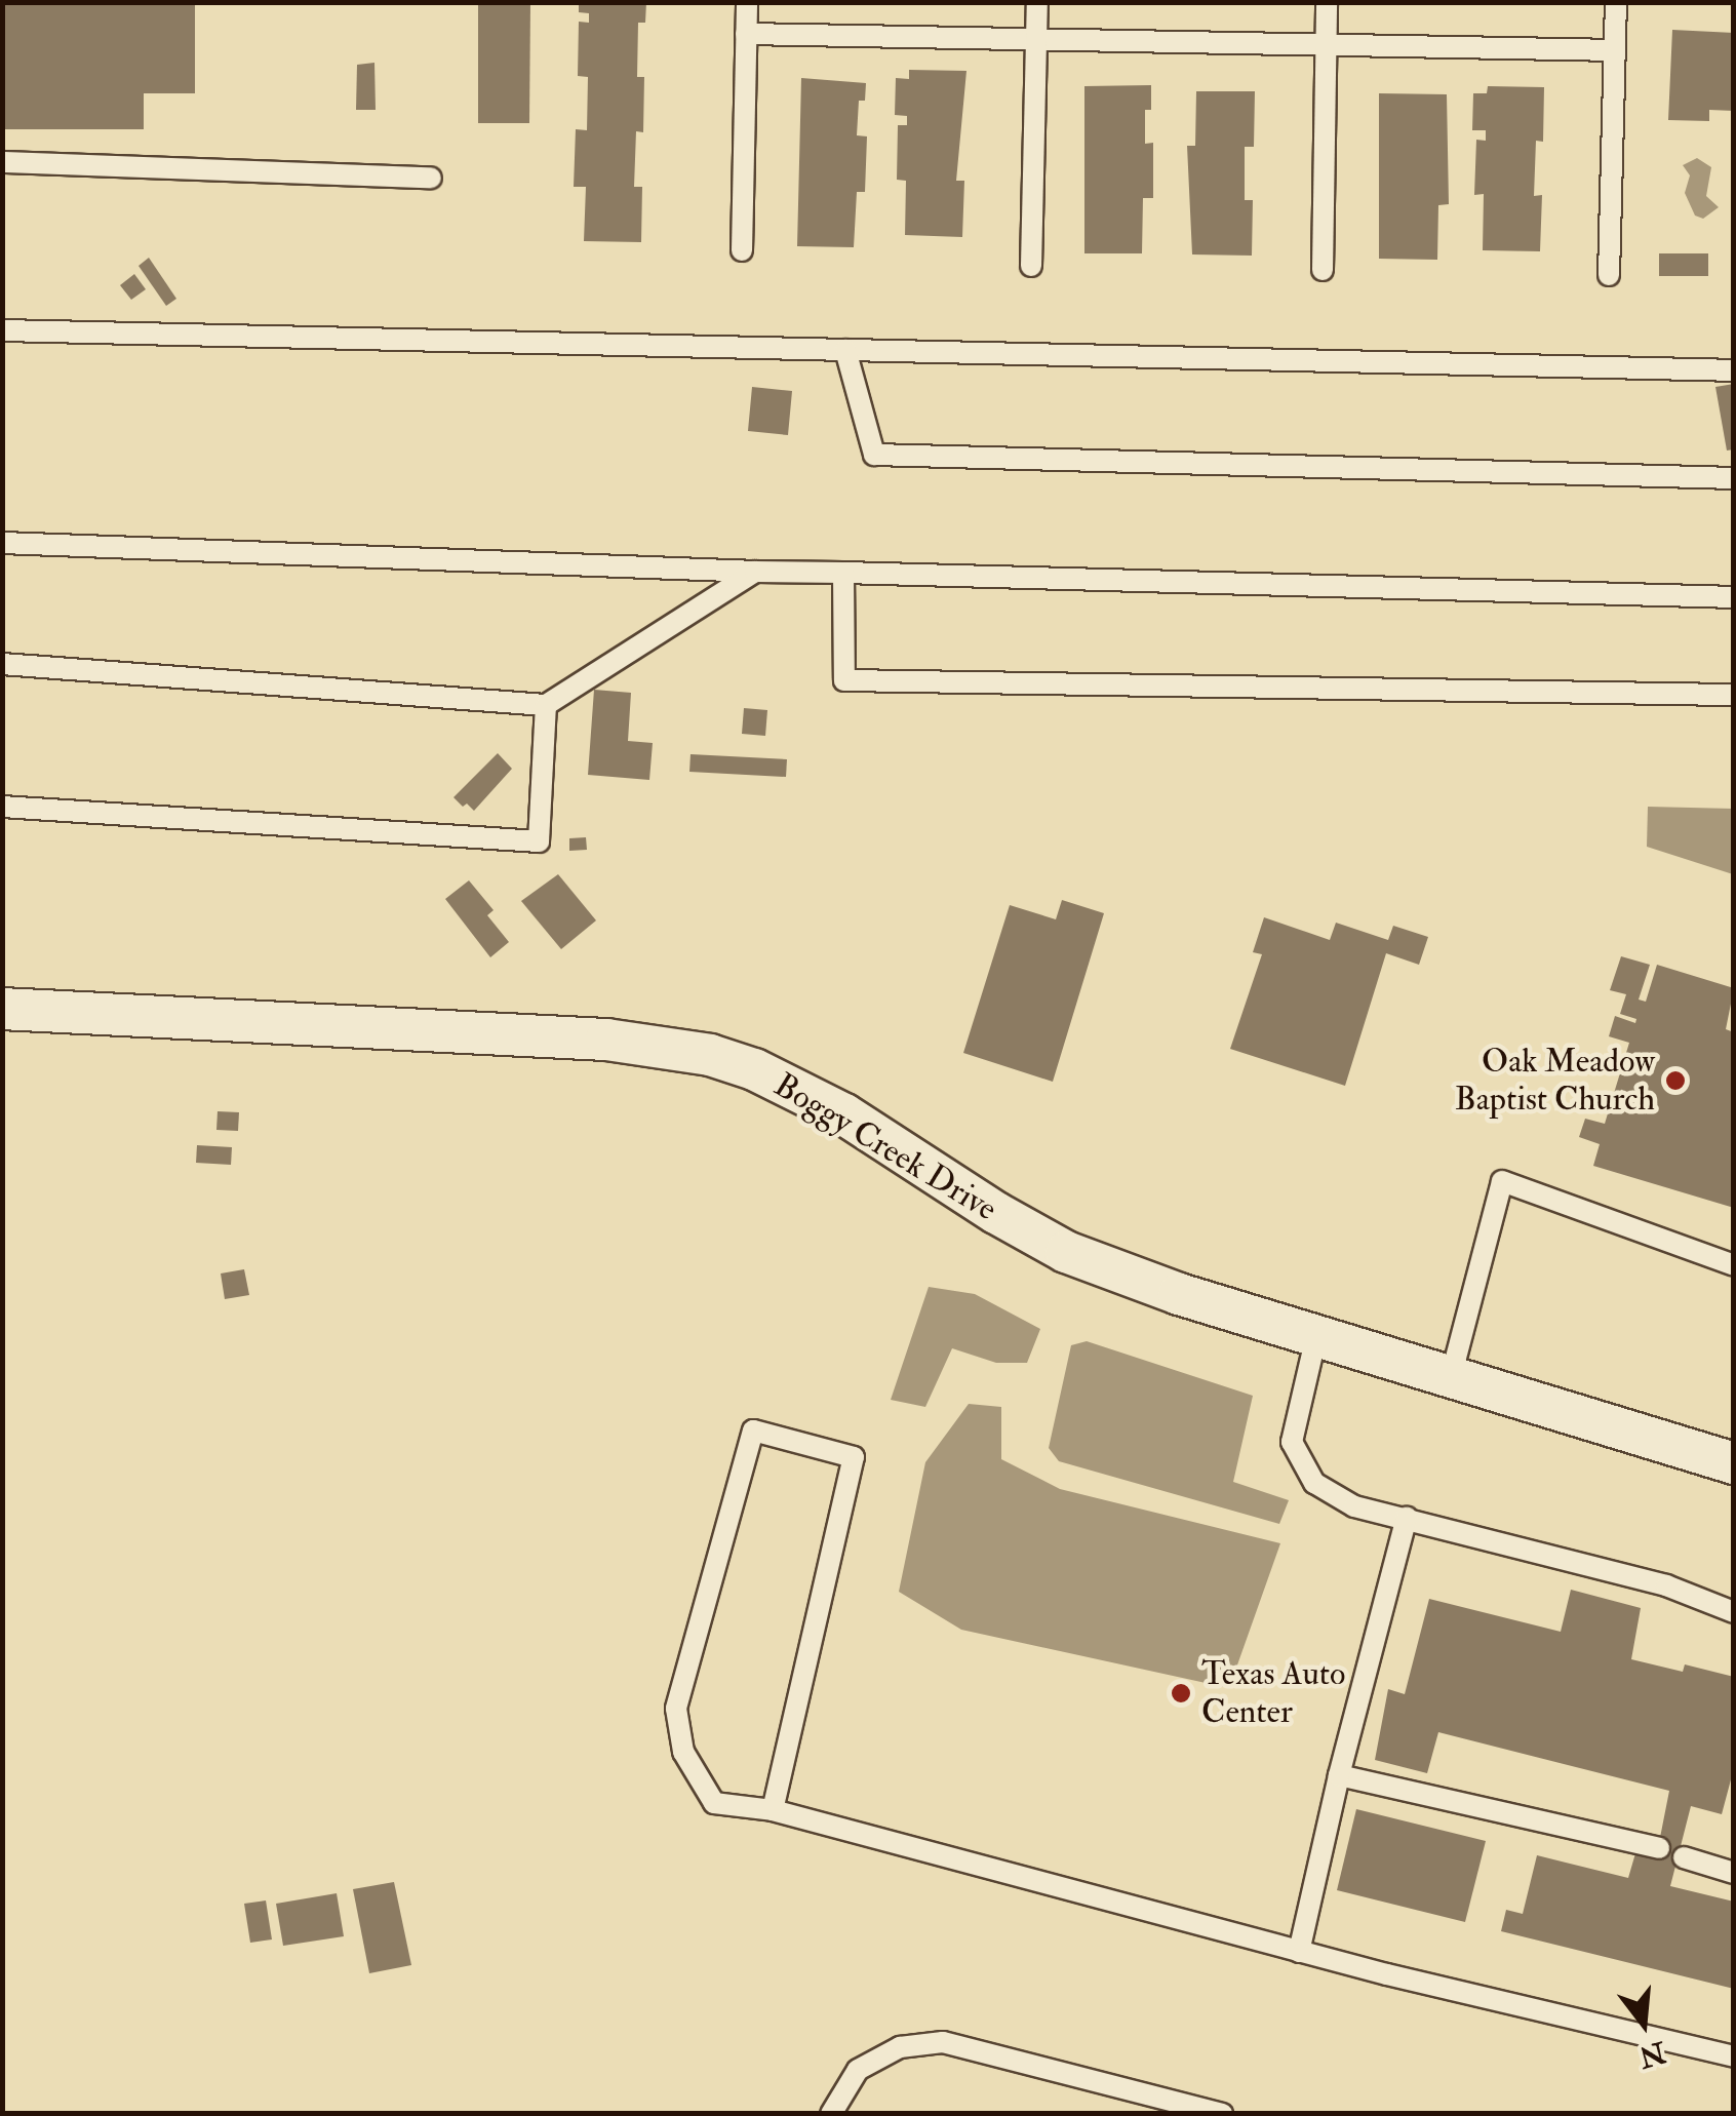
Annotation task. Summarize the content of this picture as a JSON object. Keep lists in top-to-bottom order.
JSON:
{
  "streets": {
    "street": ["Boggy Creek Drive"]
  },
  "places": ["Oak Meadow Baptist Church", "Texas Auto Center"],
  "north": "bottom"
}
